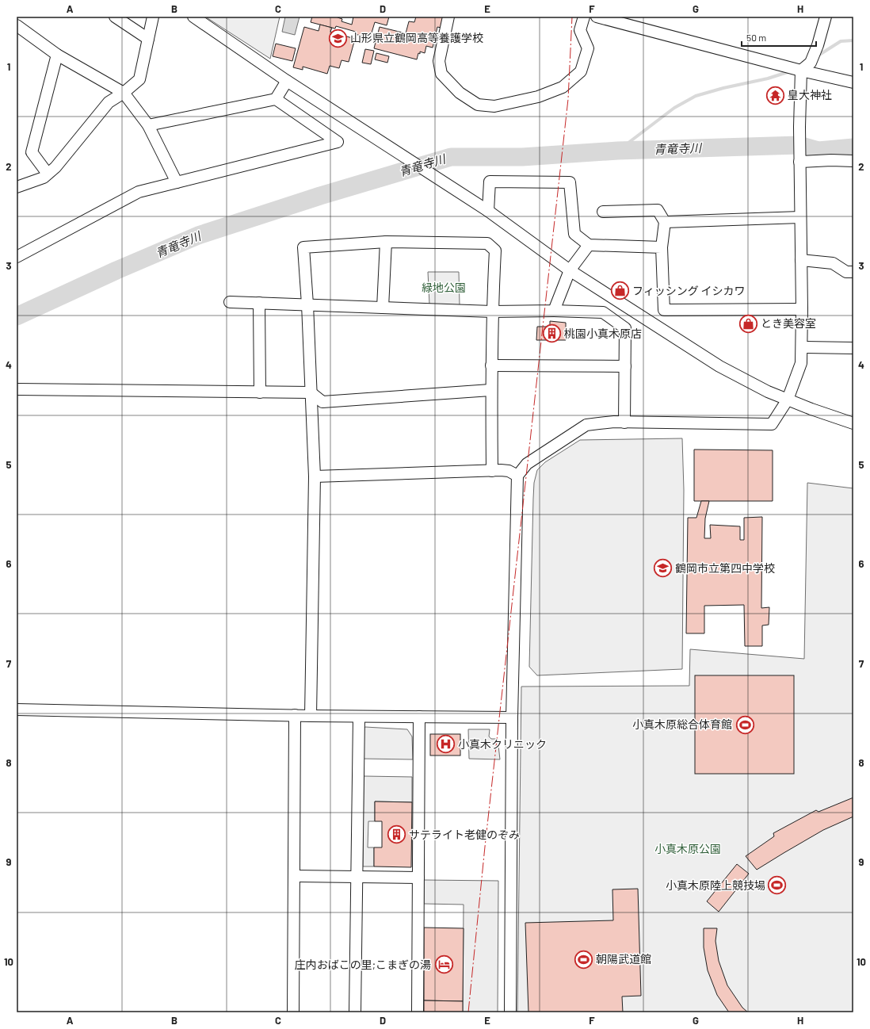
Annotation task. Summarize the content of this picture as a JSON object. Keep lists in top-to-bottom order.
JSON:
{
  "water": ["青竜寺川"],
  "parks": ["緑地公園", "小真木原公園"],
  "places": {
    "school or university": ["山形県立鶴岡高等養護学校", "鶴岡市立第四中学校"],
    "temple": ["皇大神社"],
    "shop": ["フィッシング イシカワ", "とき美容室"],
    "building": ["桃園小真木原店", "サテライト老健のぞみ"],
    "sports": ["小真木原総合体育館", "小真木原陸上競技場", "朝陽武道館"],
    "hospital": ["小真木クリニック"],
    "hotel": ["庄内おばこの里;こまぎの湯"]
  },
  "scale_bar": "50 m",
  "grid": {
    "columns": [
      "A",
      "B",
      "C",
      "D",
      "E",
      "F",
      "G",
      "H"
    ],
    "rows": [
      "1",
      "2",
      "3",
      "4",
      "5",
      "6",
      "7",
      "8",
      "9",
      "10"
    ]
  }
}
